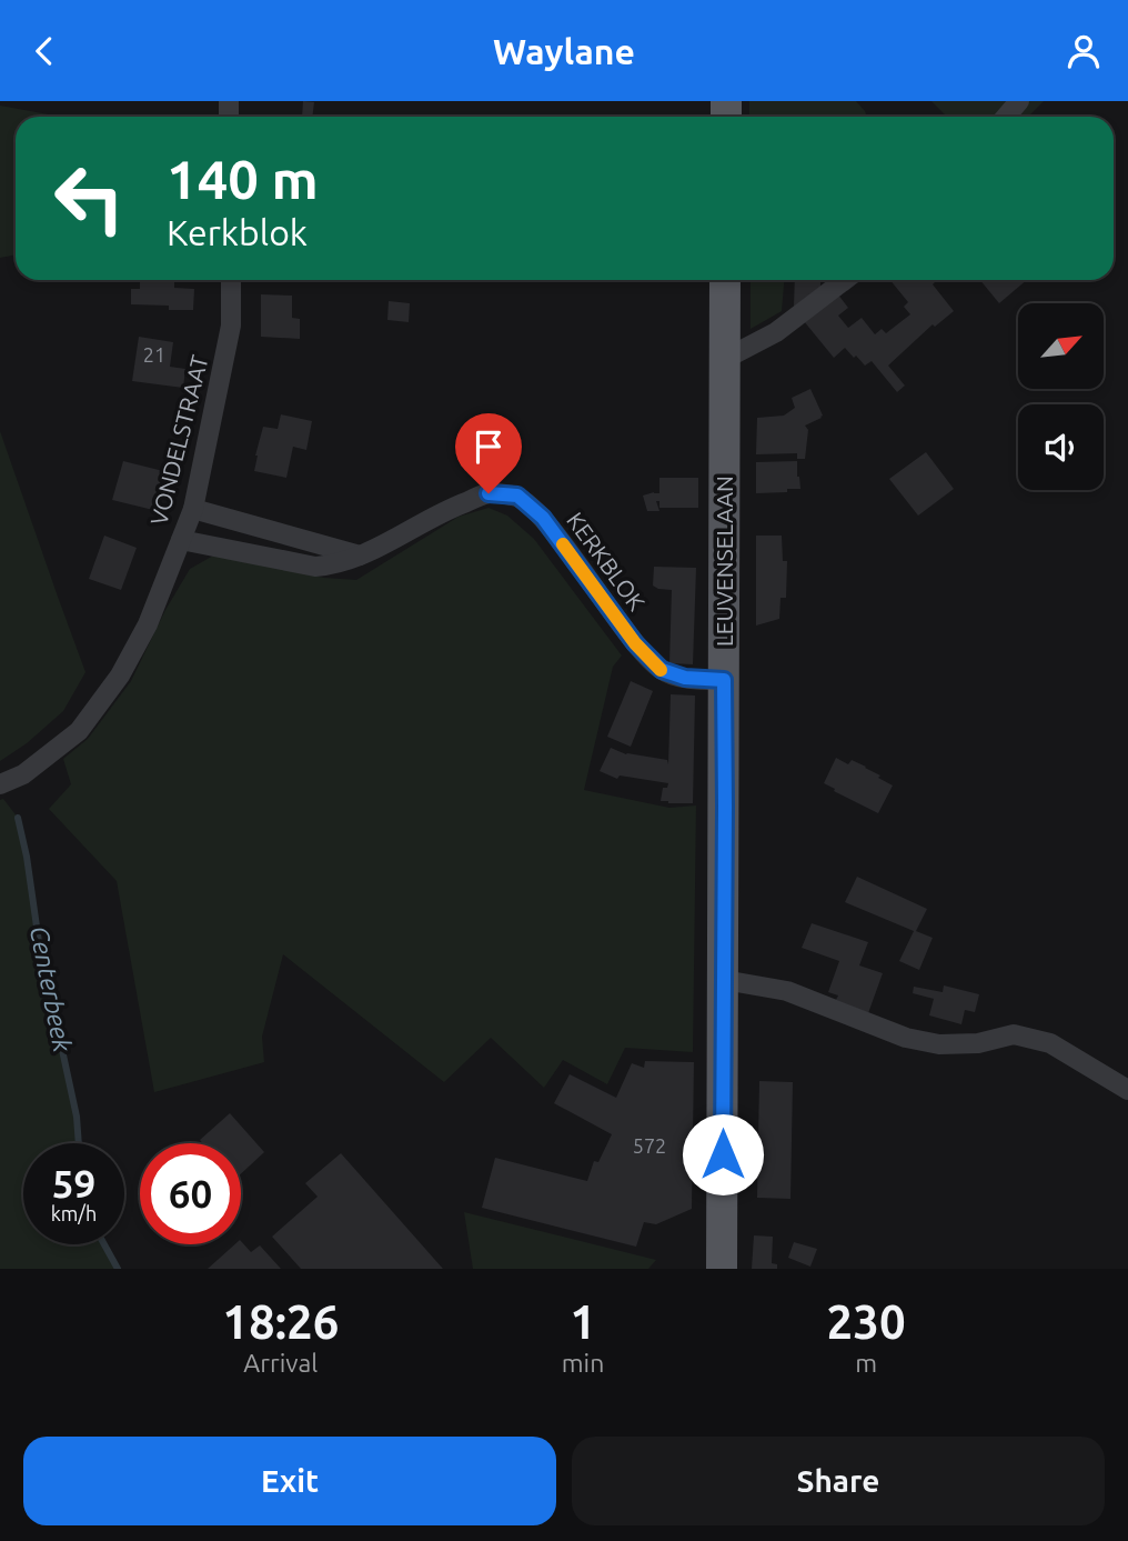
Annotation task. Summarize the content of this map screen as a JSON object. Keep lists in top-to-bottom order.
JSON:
{
  "streets": {
    "main road": ["LEUVENSELAAN"],
    "street": ["VONDELSTRAAT", "KERKBLOK"]
  },
  "crossings": [
    ["VONDELSTRAAT", "KERKBLOK"],
    ["KERKBLOK", "LEUVENSELAAN"]
  ],
  "water": ["Centerbeek"],
  "house_numbers": ["21", "572"],
  "north": "top right",
  "page": {
    "header": "Waylane",
    "turn": ["140 m", "Kerkblok"],
    "speed": "59 km/h",
    "limit": "60",
    "eta": [
      "18:26",
      "Arrival",
      "1",
      "min",
      "230",
      "m"
    ],
    "buttons": ["Exit", "Share"]
  }
}
